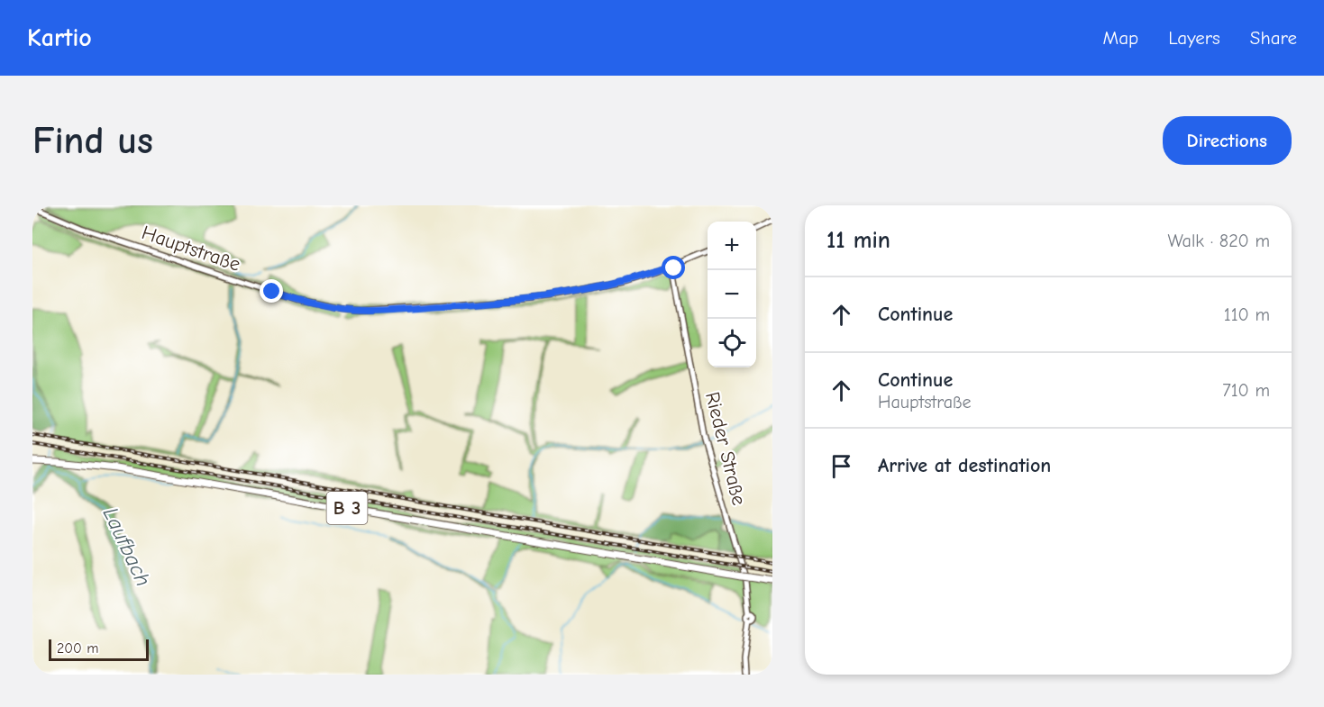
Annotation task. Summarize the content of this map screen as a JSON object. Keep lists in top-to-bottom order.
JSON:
{
  "streets": {
    "main road": ["B 3"],
    "street": ["Hauptstraße", "Rieder Straße"]
  },
  "crossings": [
    ["Hauptstraße", "Rieder Straße"]
  ],
  "water": ["Laufbach"],
  "scale_bar": "200 m",
  "page": {
    "header": "Kartio",
    "nav": ["Map", "Layers", "Share"],
    "buttons": "Directions",
    "title": "Find us",
    "heading": ["11 min", "Walk · 820 m"],
    "map_buttons": ["+", "−"],
    "list": [
      ["Continue", "110 m"],
      ["Continue", "Hauptstraße", "710 m"],
      "Arrive at destination"
    ],
    "scale": "200 m"
  }
}
